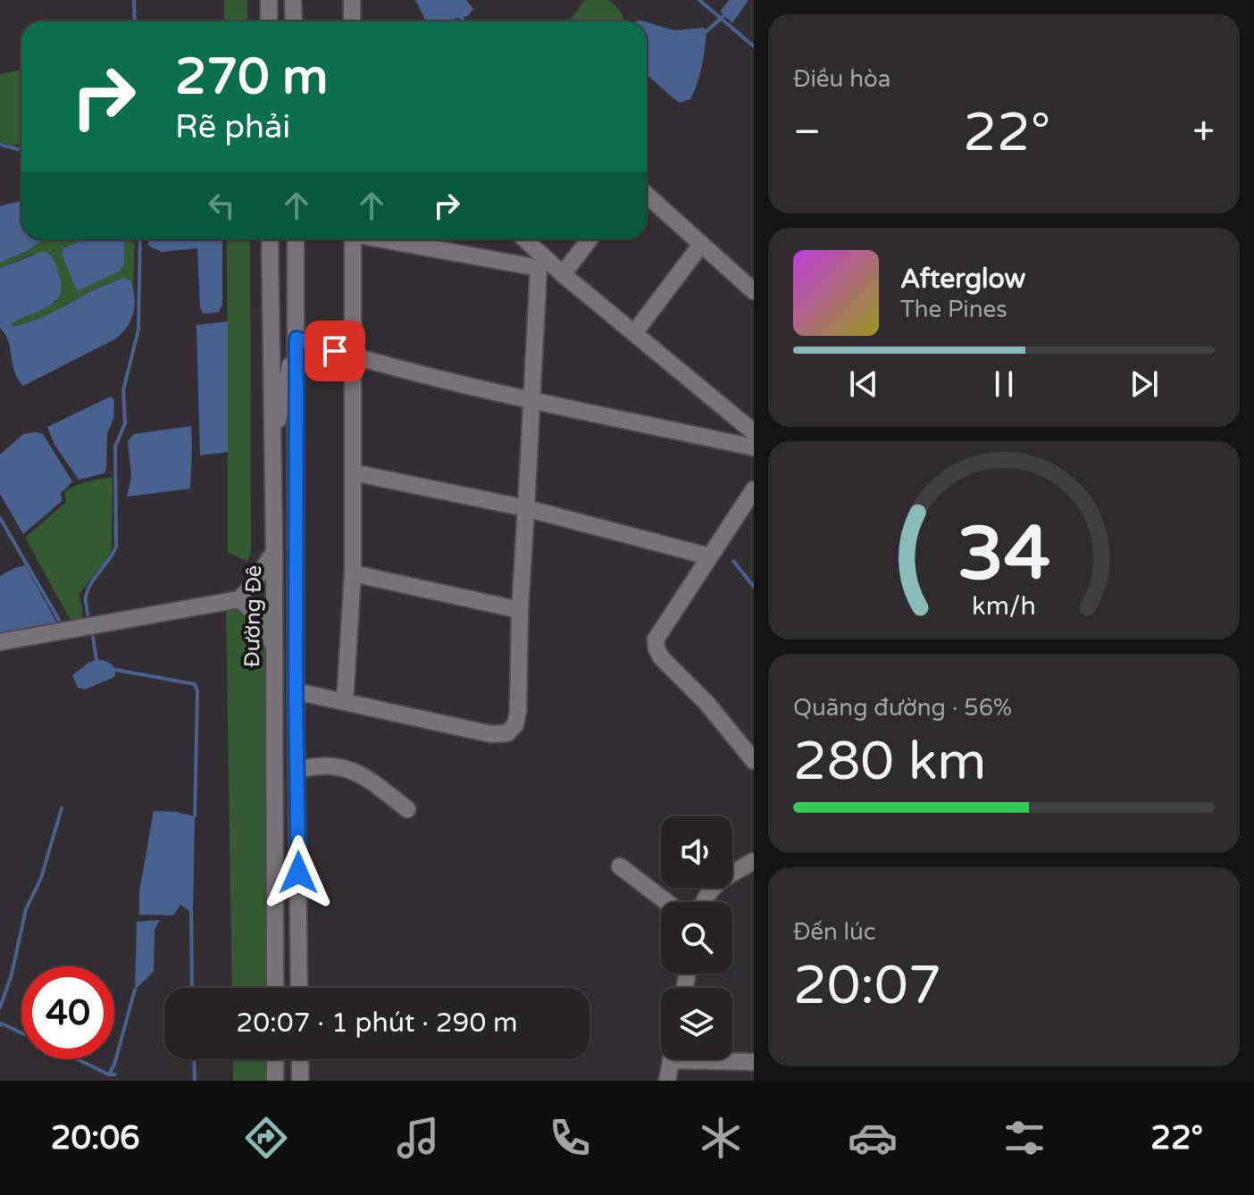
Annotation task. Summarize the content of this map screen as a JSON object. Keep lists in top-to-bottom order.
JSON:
{
  "streets": {
    "street": ["Đường Đê"]
  },
  "page": {
    "tile": [
      "Điều hòa",
      ["Quãng đường · 56%", "280 km"],
      ["Đến lúc", "20:07"]
    ],
    "turn": ["270 m", "Rẽ phải"],
    "heat": ["−", "22°", "+"],
    "song": ["Afterglow", "The Pines"],
    "limit": "40",
    "trip": "20:07 · 1 phút · 290 m",
    "tabs": ["20:06", "22°"],
    "gauge": ["34", "km/h"]
  }
}
